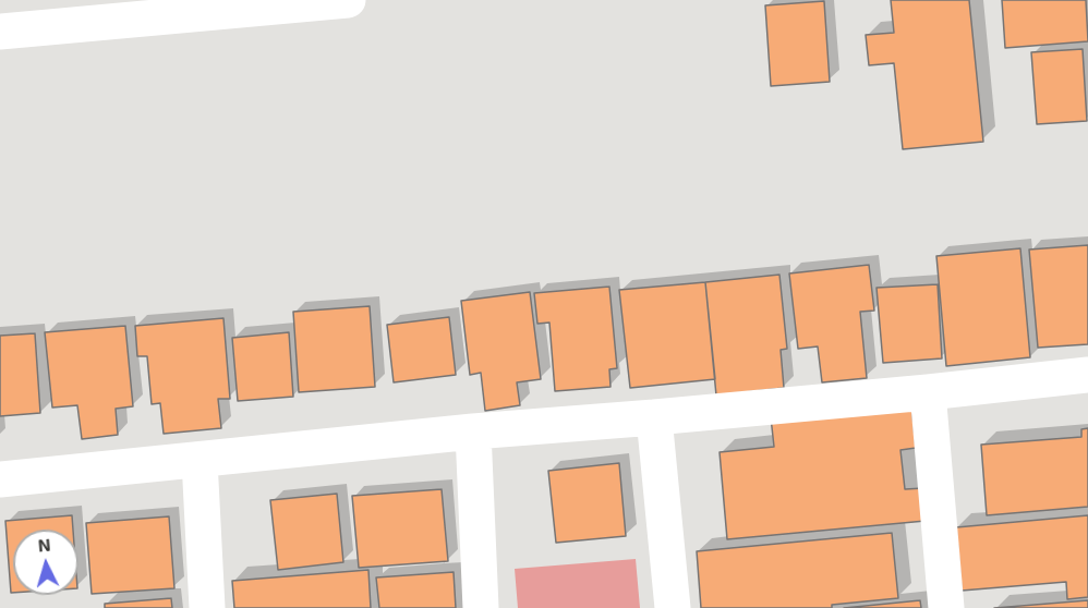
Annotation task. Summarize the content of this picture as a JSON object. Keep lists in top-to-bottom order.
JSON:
{
  "north": "top"
}
